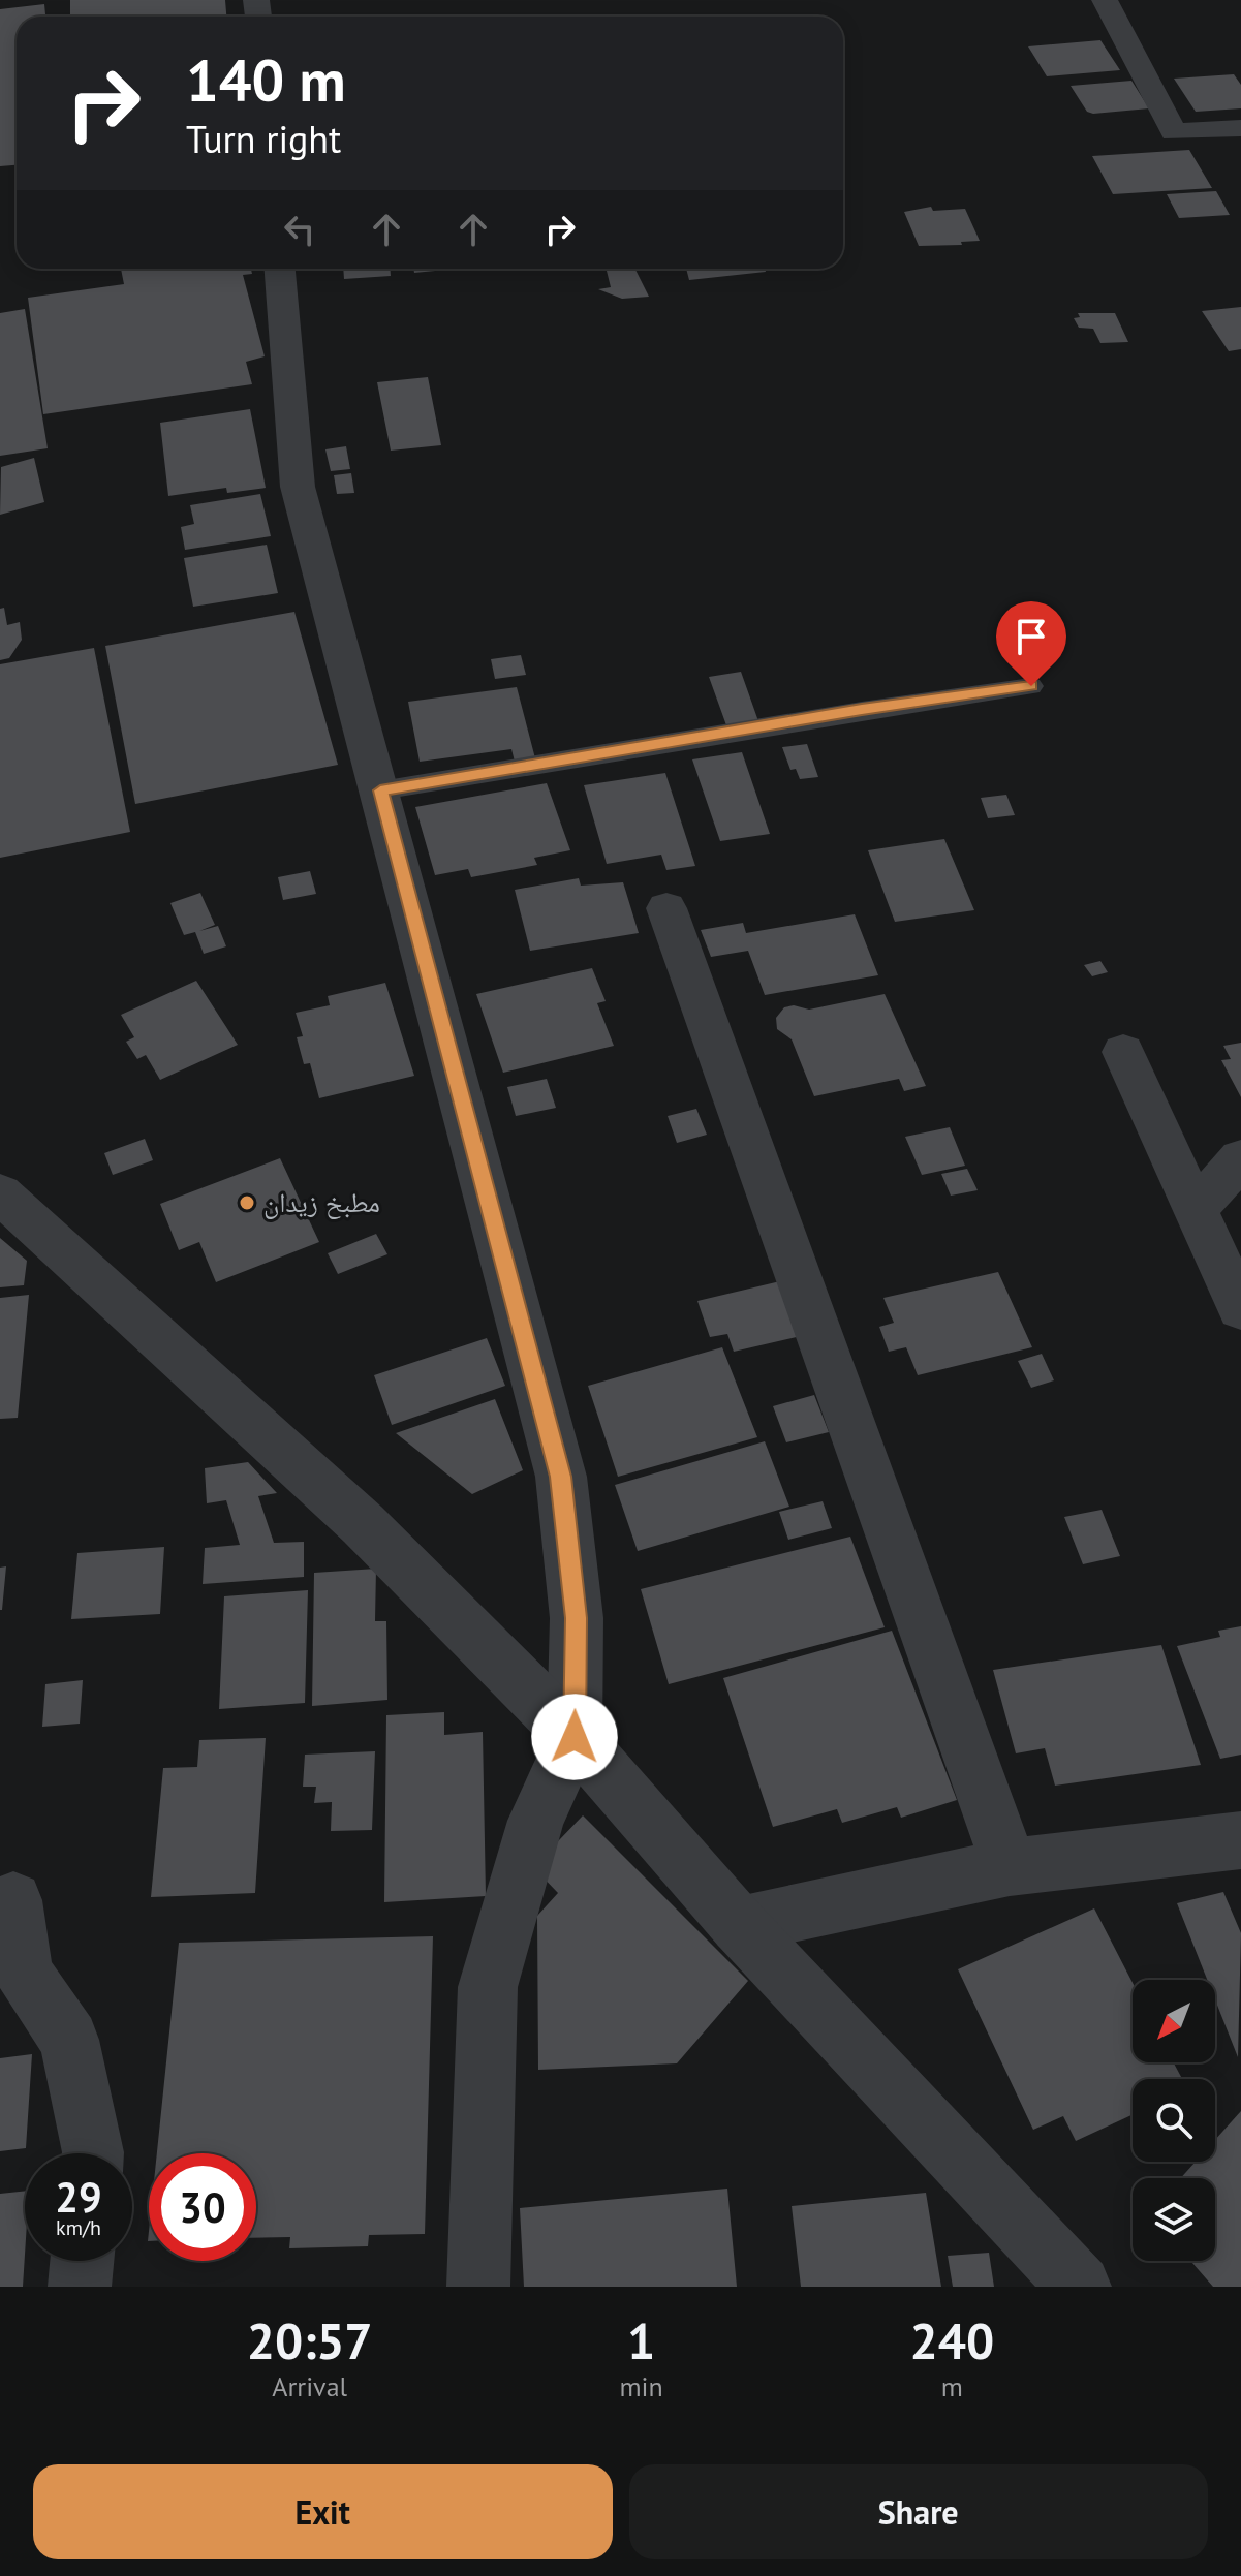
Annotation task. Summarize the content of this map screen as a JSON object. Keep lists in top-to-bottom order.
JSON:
{
  "places": ["مطبخ زيدان"],
  "north": "bottom left",
  "page": {
    "turn": ["140 m", "Turn right"],
    "speed": "29 km/h",
    "limit": "30",
    "eta": [
      "20:57",
      "Arrival",
      "1",
      "min",
      "240",
      "m"
    ],
    "buttons": ["Exit", "Share"]
  }
}
